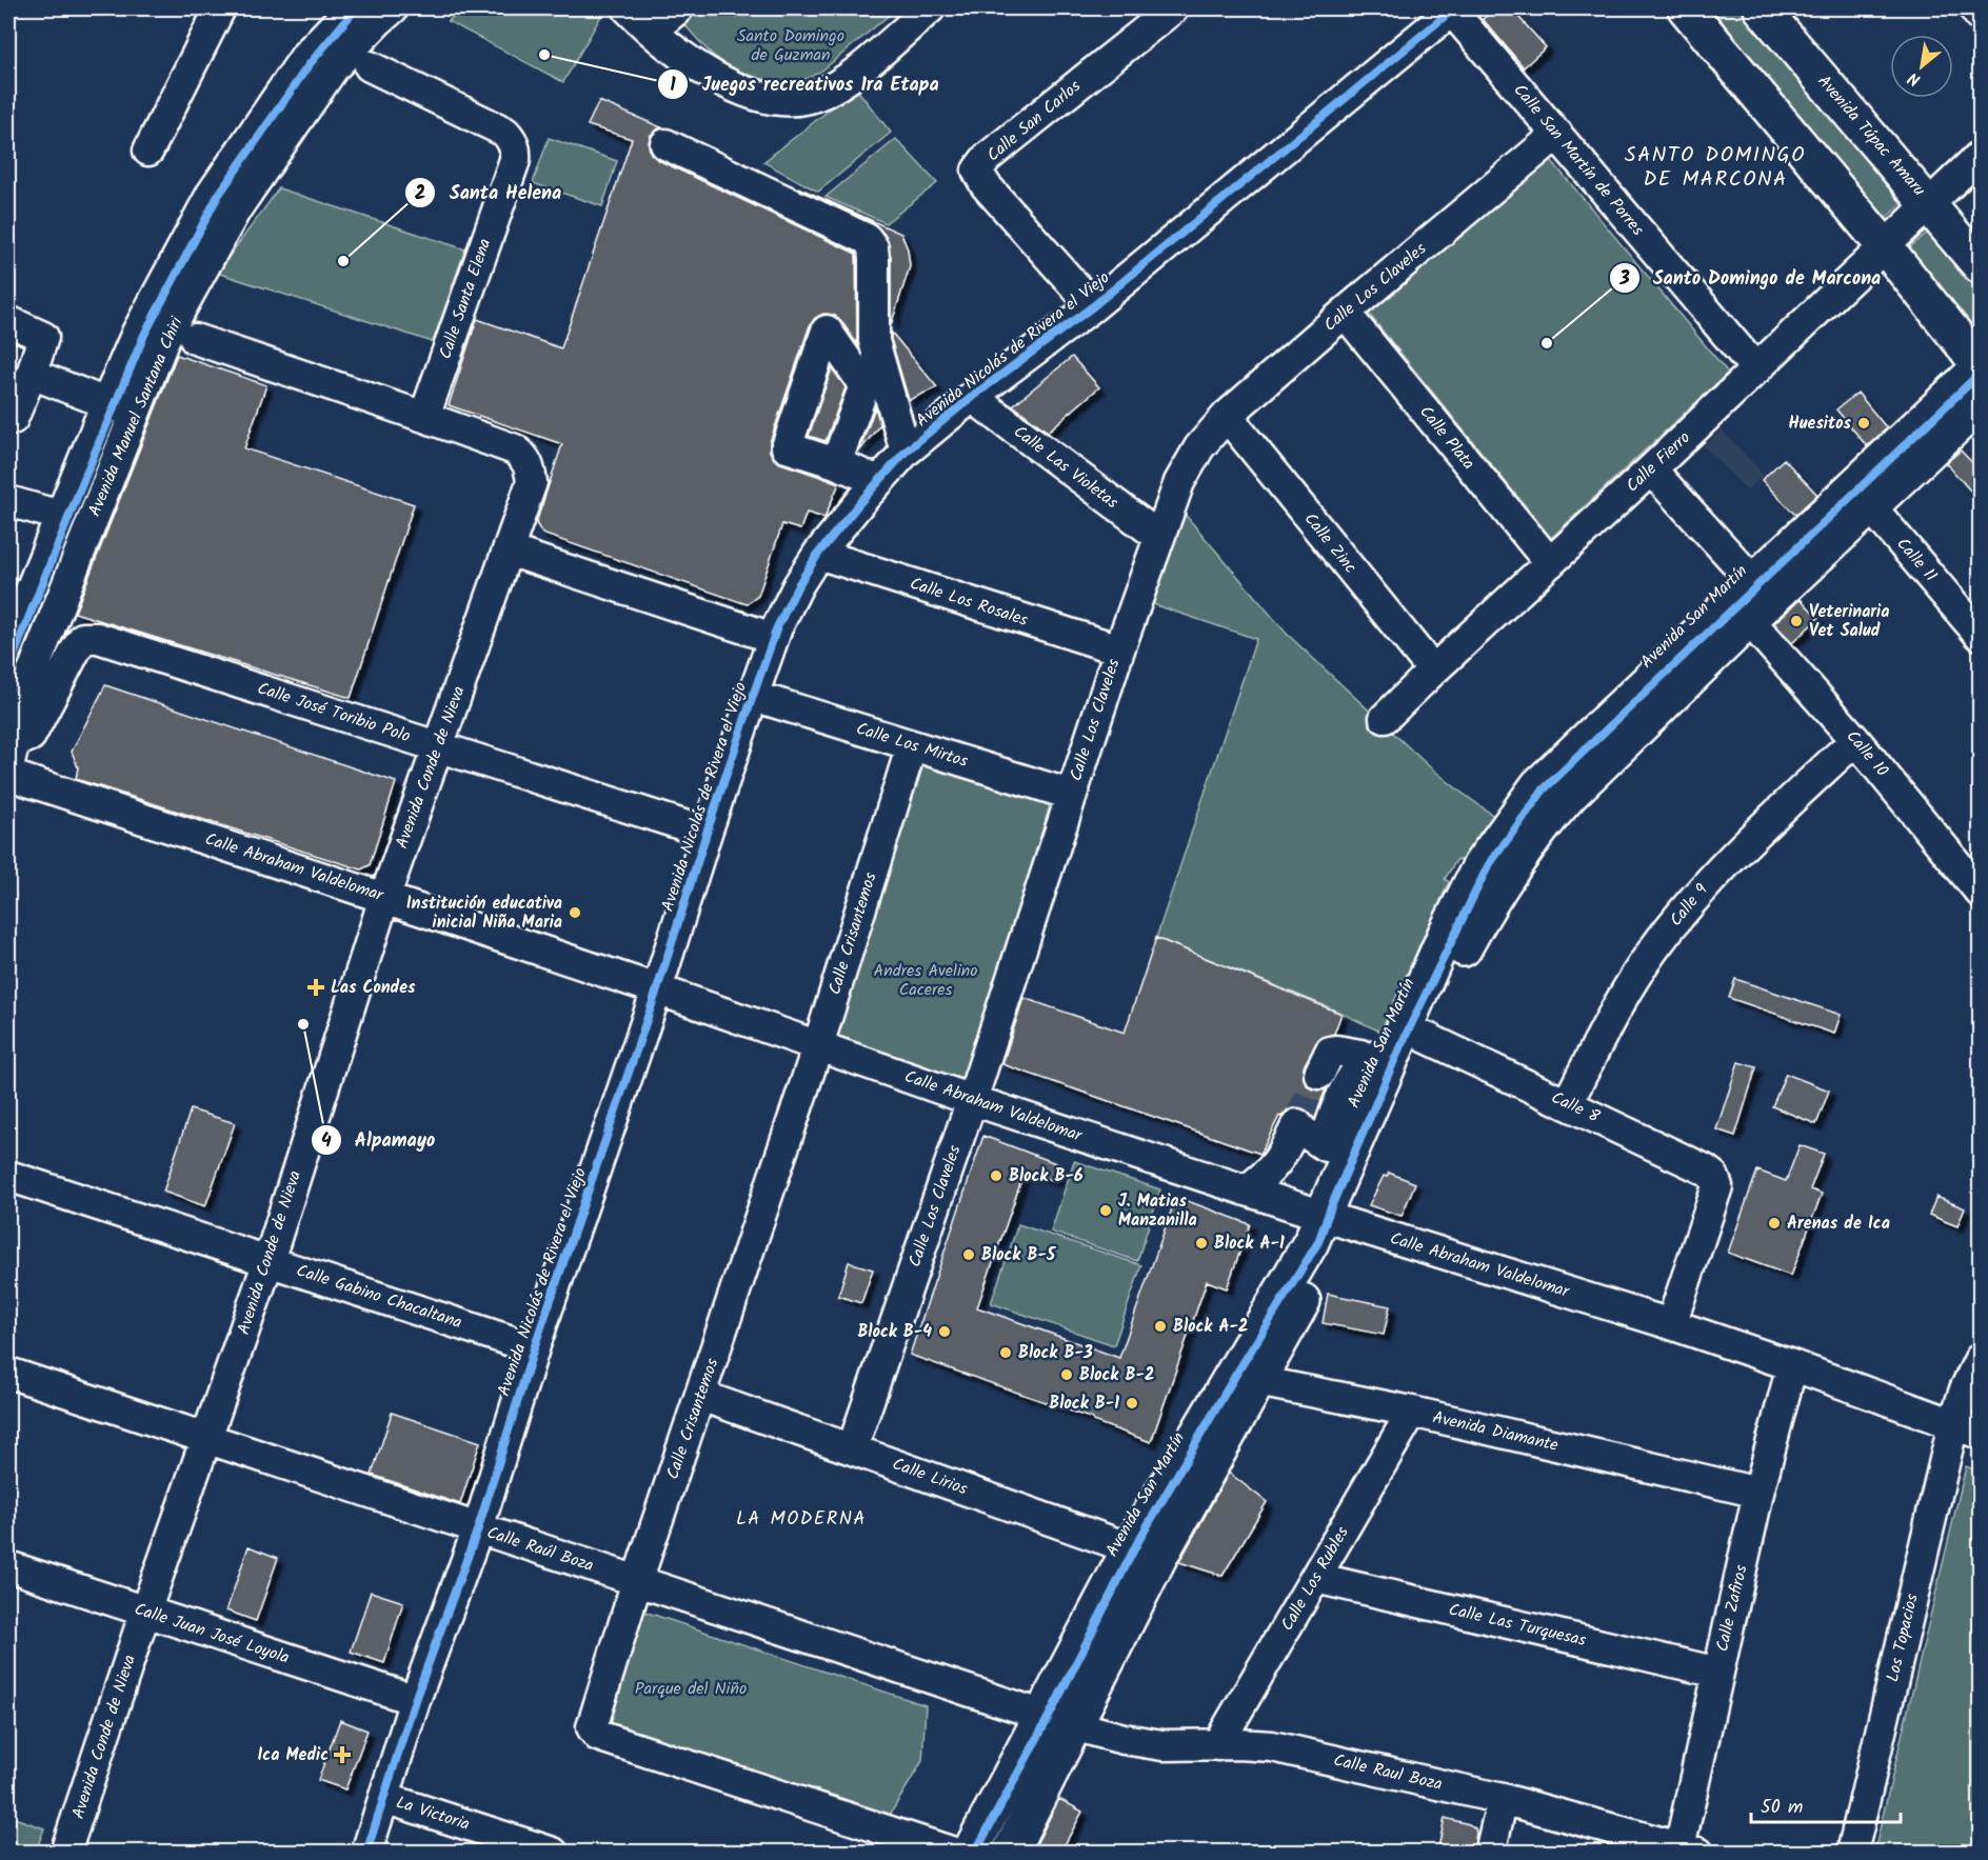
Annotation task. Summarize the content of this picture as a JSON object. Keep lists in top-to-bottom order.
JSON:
{
  "streets": {
    "main road": ["Avenida Túpac Amaru", "Avenida San Martín"],
    "street": [
      "Calle San Carlos",
      "Calle San Martín de Porres",
      "Calle Los Claveles",
      "Calle Santa Elena",
      "Avenida Nicolás de Rivera el Viejo",
      "Avenida Manuel Santana Chiri",
      "Calle Plata",
      "Calle Fierro",
      "Calle Las Violetas",
      "Calle Zinc",
      "Calle 11",
      "Calle Los Rosales",
      "Calle José Toribio Polo",
      "Calle Los Mirtos",
      "Calle 10",
      "Avenida Conde de Nieva",
      "Calle Abraham Valdelomar",
      "Calle 9",
      "Calle Crisantemos",
      "Calle 8",
      "Calle Gabino Chacaltana",
      "Avenida Diamante",
      "Calle Lirios",
      "Calle Raúl Boza",
      "Calle Los Rubles",
      "Calle Zafiros",
      "Calle Las Turquesas",
      "Calle Juan José Loyola",
      "Los Topacios",
      "Calle Raul Boza",
      "La Victoria"
    ]
  },
  "crossings": [
    ["Calle San Carlos", "Avenida Nicolás de Rivera el Viejo"],
    ["Avenida Túpac Amaru", "Calle Fierro"],
    ["Calle San Martín de Porres", "Calle Los Claveles"],
    ["Calle San Martín de Porres", "Avenida Nicolás de Rivera el Viejo"],
    ["Calle San Martín de Porres", "Calle Fierro"],
    ["Calle Los Claveles", "Calle Plata"],
    ["Calle Los Claveles", "Calle Las Violetas"],
    ["Calle Los Claveles", "Calle Zinc"],
    ["Calle Los Claveles", "Calle Los Rosales"],
    ["Calle Los Claveles", "Calle Los Mirtos"],
    ["Calle Los Claveles", "Calle Abraham Valdelomar"],
    ["Calle Los Claveles", "Calle Lirios"],
    ["Calle Santa Elena", "Avenida Conde de Nieva"],
    ["Avenida Nicolás de Rivera el Viejo", "Calle Las Violetas"],
    ["Avenida Nicolás de Rivera el Viejo", "Calle Los Rosales"],
    ["Avenida Nicolás de Rivera el Viejo", "Calle José Toribio Polo"],
    ["Avenida Nicolás de Rivera el Viejo", "Calle Los Mirtos"],
    ["Avenida Nicolás de Rivera el Viejo", "Calle Abraham Valdelomar"],
    ["Avenida Nicolás de Rivera el Viejo", "Calle Gabino Chacaltana"],
    ["Avenida Nicolás de Rivera el Viejo", "Calle Raúl Boza"],
    ["Avenida Nicolás de Rivera el Viejo", "Calle Juan José Loyola"],
    ["Avenida Nicolás de Rivera el Viejo", "La Victoria"],
    ["Avenida Manuel Santana Chiri", "Calle José Toribio Polo"],
    ["Calle Plata", "Calle Fierro"],
    ["Calle Fierro", "Calle Zinc"],
    ["Calle 11", "Avenida San Martín"],
    ["Avenida San Martín", "Calle 10"],
    ["Avenida San Martín", "Calle Abraham Valdelomar"],
    ["Avenida San Martín", "Calle 8"],
    ["Avenida San Martín", "Avenida Diamante"],
    ["Avenida San Martín", "Calle Lirios"],
    ["Avenida San Martín", "Calle Raúl Boza"],
    ["Avenida San Martín", "Calle Raul Boza"],
    ["Calle José Toribio Polo", "Avenida Conde de Nieva"],
    ["Calle Los Mirtos", "Calle Crisantemos"],
    ["Calle 10", "Calle 9"],
    ["Avenida Conde de Nieva", "Calle Abraham Valdelomar"],
    ["Avenida Conde de Nieva", "Calle Gabino Chacaltana"],
    ["Avenida Conde de Nieva", "Calle Raúl Boza"],
    ["Avenida Conde de Nieva", "Calle Juan José Loyola"],
    ["Calle Abraham Valdelomar", "Calle Crisantemos"],
    ["Calle Abraham Valdelomar", "Calle 8"],
    ["Calle Abraham Valdelomar", "Calle Zafiros"],
    ["Calle Abraham Valdelomar", "Los Topacios"],
    ["Calle 9", "Calle 8"],
    ["Calle Crisantemos", "Calle Lirios"],
    ["Calle Crisantemos", "Calle Raúl Boza"],
    ["Avenida Diamante", "Calle Los Rubles"],
    ["Avenida Diamante", "Calle Zafiros"],
    ["Calle Raúl Boza", "Calle Raul Boza"],
    ["Calle Los Rubles", "Calle Las Turquesas"],
    ["Calle Los Rubles", "Calle Raul Boza"],
    ["Calle Zafiros", "Calle Las Turquesas"],
    ["Calle Zafiros", "Calle Raul Boza"]
  ],
  "districts": ["SANTO DOMINGO DE MARCONA", "LA MODERNA"],
  "parks": ["Santo Domingo de Guzman", "Andres Avelino Caceres", "Parque del Niño"],
  "places": {
    "other": [
      "Juegos recreativos 1ra Etapa",
      "Santa Helena",
      "Santo Domingo de Marcona",
      "Huesitos",
      "Veterinaria Vet Salud",
      "Institución educativa inicial Niña Maria",
      "Alpamayo",
      "Block B-6",
      "J. Matias Manzanilla",
      "Arenas de Ica",
      "Block A-1",
      "Block B-5",
      "Block A-2",
      "Block B-4",
      "Block B-3",
      "Block B-2",
      "Block B-1"
    ],
    "health": ["Las Condes", "Ica Medic"]
  },
  "scale_bar": "50 m",
  "north": "bottom left"
}
